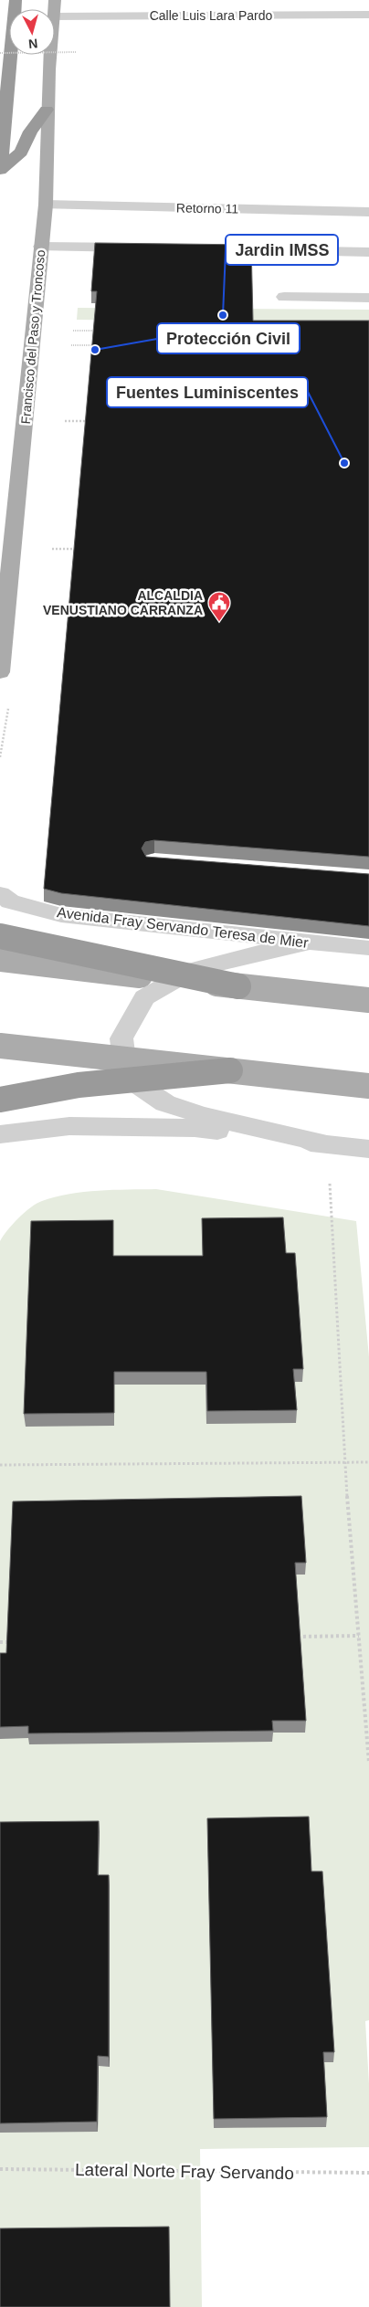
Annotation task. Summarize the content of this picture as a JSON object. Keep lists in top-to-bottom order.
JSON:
{
  "streets": {
    "main road": ["Francisco del Paso y Troncoso"],
    "street": ["Calle Luis Lara Pardo", "Retorno 11", "Avenida Fray Servando Teresa de Mier"],
    "path": ["Lateral Norte Fray Servando"]
  },
  "crossings": [
    ["Calle Luis Lara Pardo", "Francisco del Paso y Troncoso"],
    ["Retorno 11", "Francisco del Paso y Troncoso"]
  ],
  "places": {
    "other": ["Jardin IMSS", "Protección Civil", "Fuentes Luminiscentes"],
    "public building": ["ALCALDIA VENUSTIANO CARRANZA"]
  },
  "north": "bottom"
}
